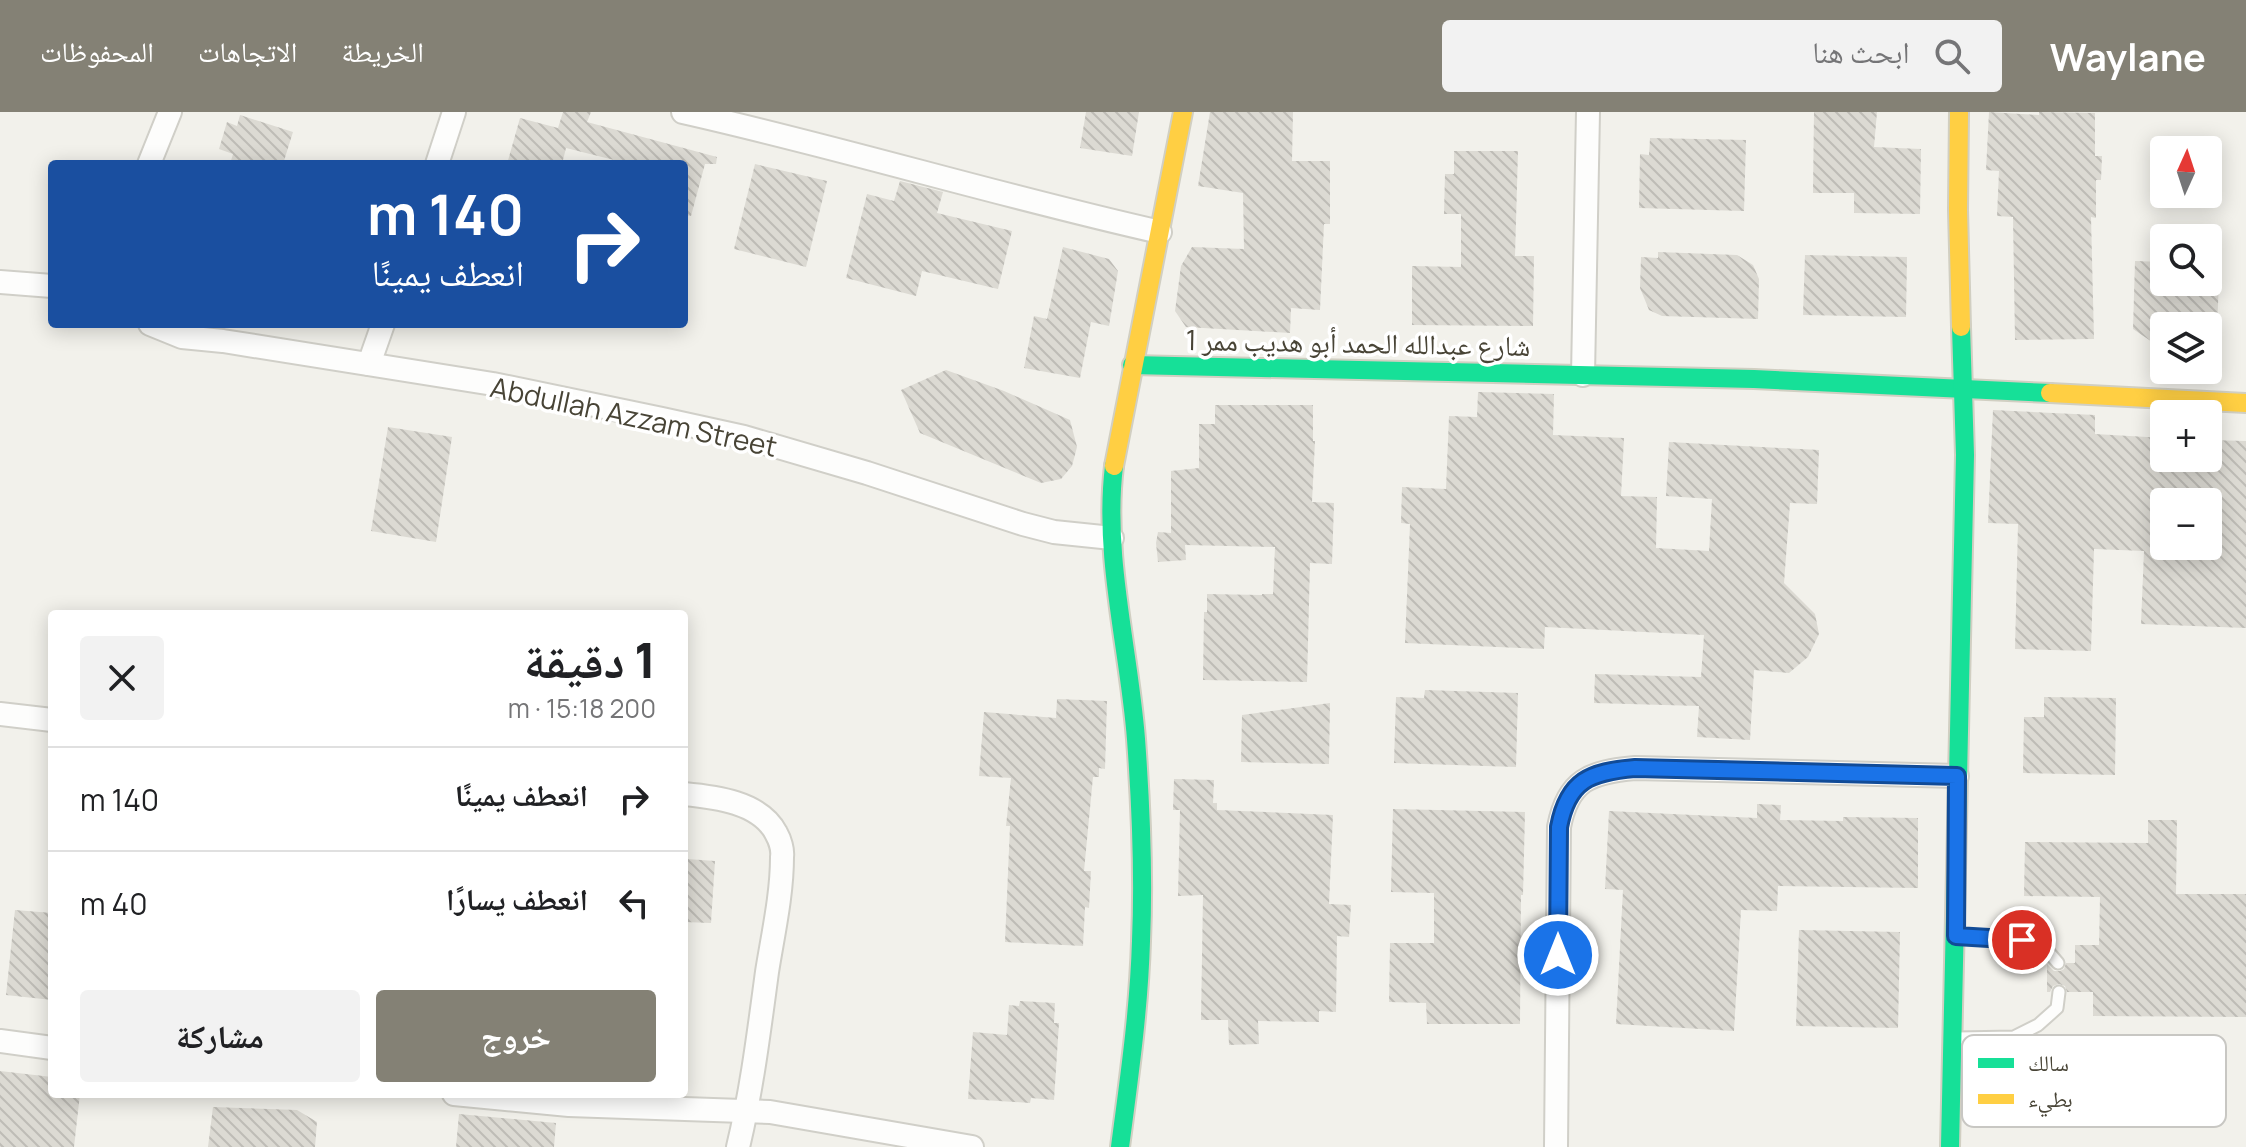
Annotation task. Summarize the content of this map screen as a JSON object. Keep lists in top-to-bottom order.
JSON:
{
  "streets": {
    "street": ["شارع عبدالله الحمد أبو هديب ممر 1", "Abdullah Azzam Street"]
  },
  "legend": ["سالك", "بطيء"],
  "north": "top",
  "page": {
    "header": "Waylane",
    "search": "ابحث هنا",
    "nav": ["الخريطة", "الاتجاهات", "المحفوظات"],
    "map_buttons": ["+", "−"],
    "turn": ["140 m", "انعطف يمينًا"],
    "heading": ["1 دقيقة", "200 m · 15:18"],
    "list": [
      {
        "name": "انعطف يمينًا",
        "value": "140 m"
      },
      {
        "name": "انعطف يسارًا",
        "value": "40 m"
      }
    ],
    "buttons": ["خروج", "مشاركة"]
  }
}
